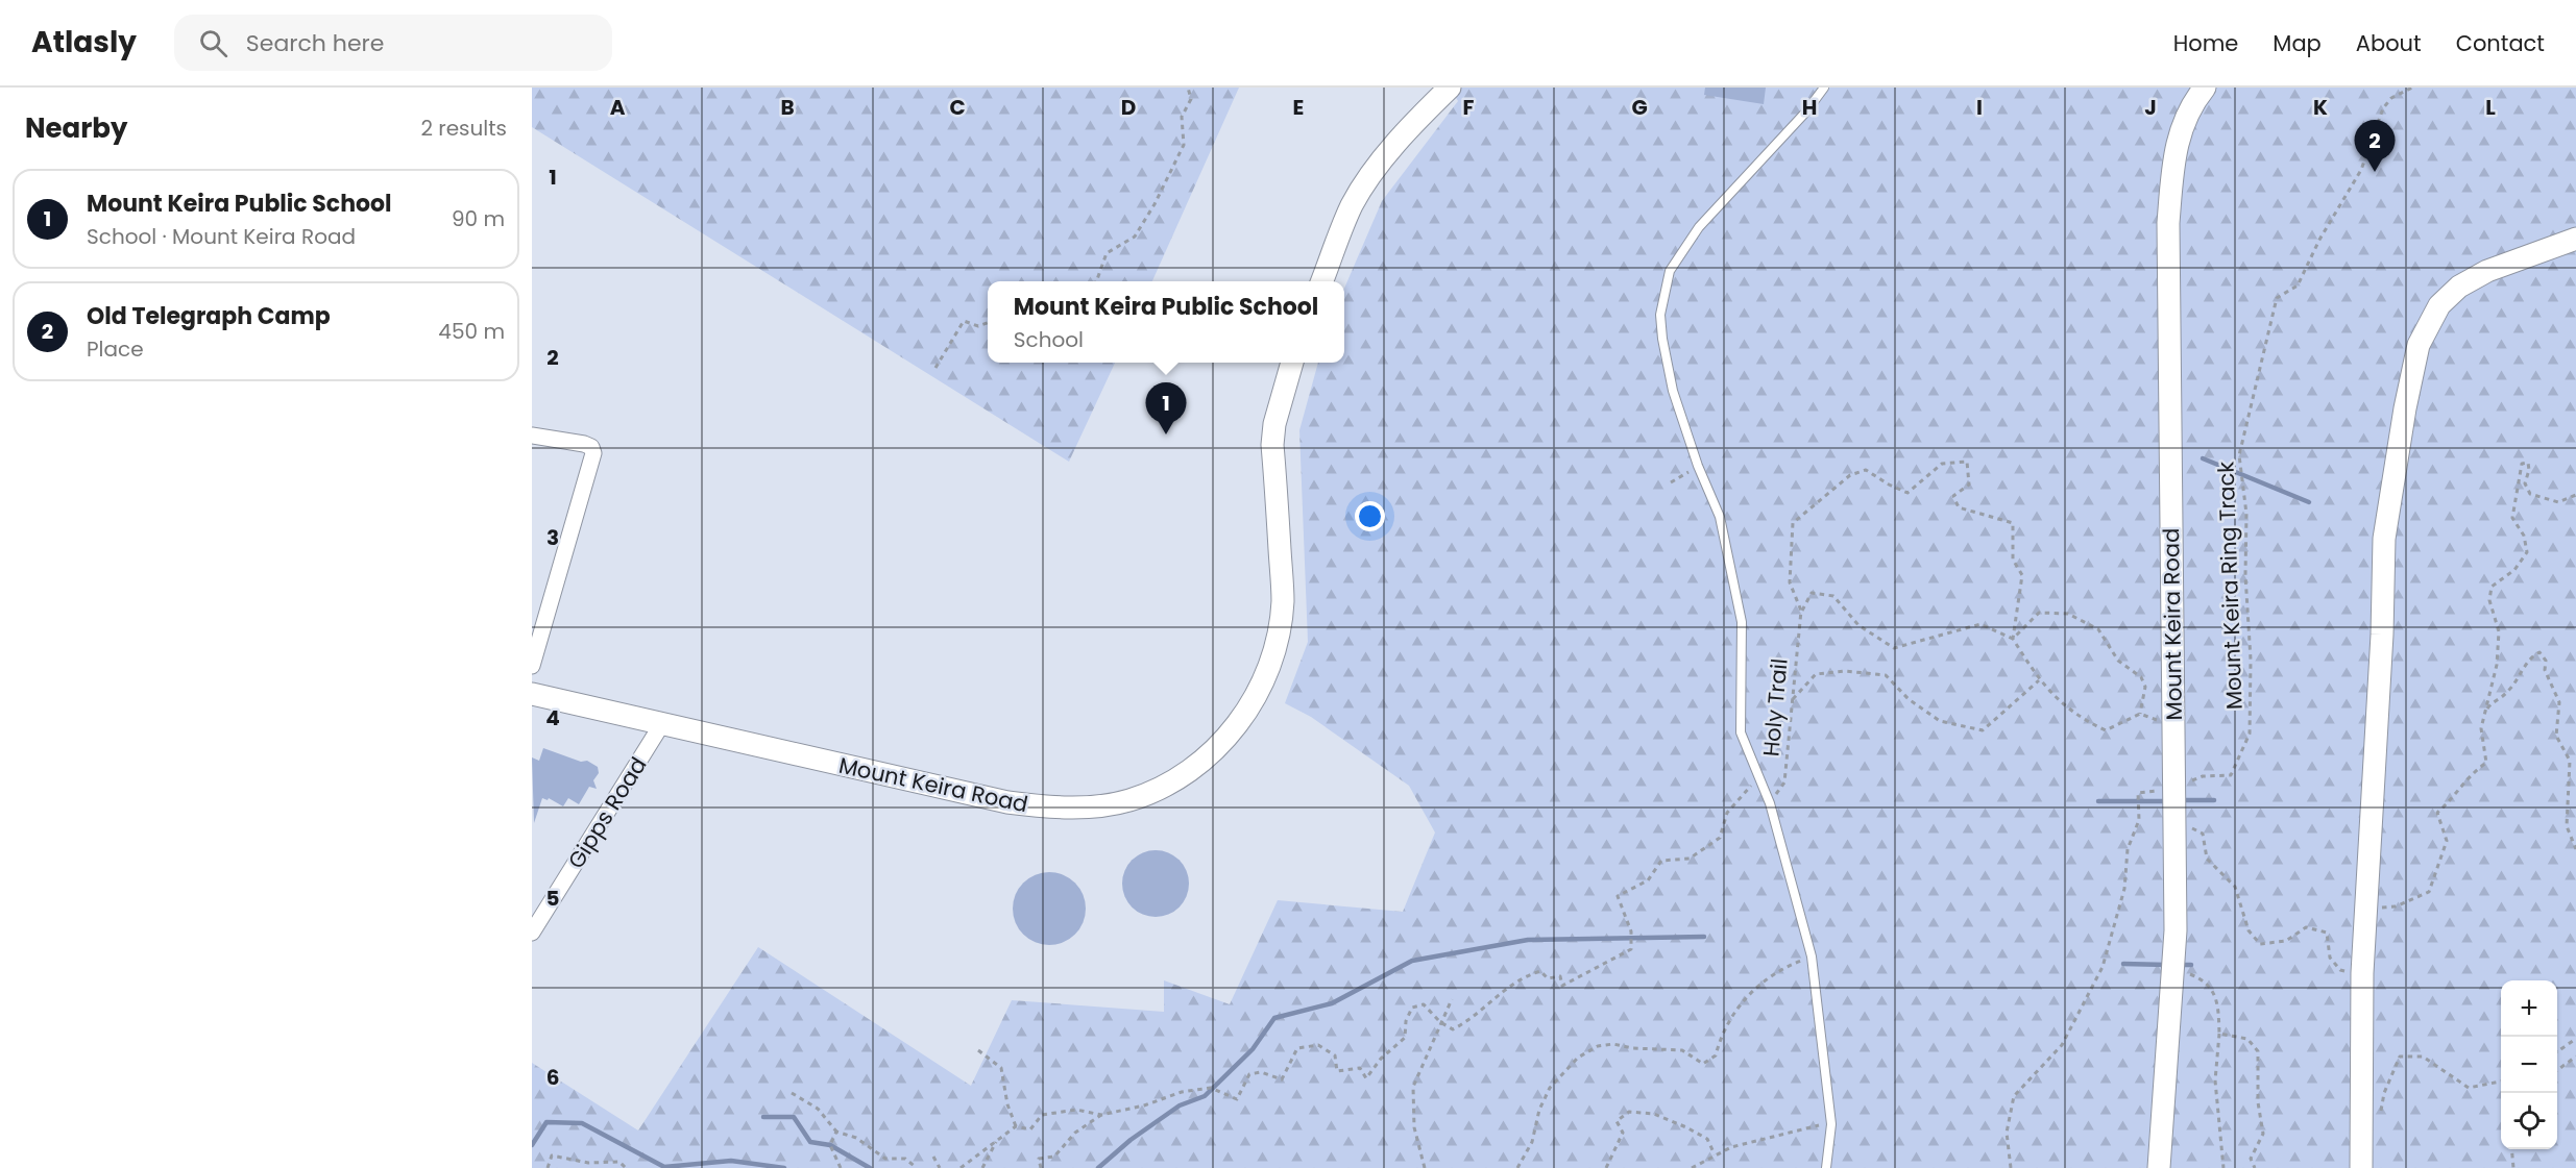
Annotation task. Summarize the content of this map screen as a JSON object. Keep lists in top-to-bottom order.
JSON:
{
  "streets": {
    "main road": ["Mount Keira Road"],
    "street": ["Gipps Road"],
    "path": ["Mount Keira Ring Track", "Holy Trail"]
  },
  "crossings": [
    ["Mount Keira Ring Track", "Mount Keira Road"],
    ["Mount Keira Road", "Gipps Road"]
  ],
  "page": {
    "header": "Atlasly",
    "search": "Search here",
    "nav": [
      "Home",
      "Map",
      "About",
      "Contact"
    ],
    "heading": ["Nearby", "2 results"],
    "pins": ["2", "1"],
    "list": [
      {
        "mark": "1",
        "name": "Mount Keira Public School",
        "note": "School · Mount Keira Road",
        "value": "90 m"
      },
      {
        "mark": "2",
        "name": "Old Telegraph Camp",
        "note": "Place",
        "value": "450 m"
      }
    ],
    "popup": ["Mount Keira Public School", "School"],
    "map_buttons": ["+", "−"]
  },
  "grid": {
    "columns": [
      "A",
      "B",
      "C",
      "D",
      "E",
      "F",
      "G",
      "H",
      "I",
      "J",
      "K",
      "L"
    ],
    "rows": [
      "1",
      "2",
      "3",
      "4",
      "5",
      "6"
    ]
  }
}
